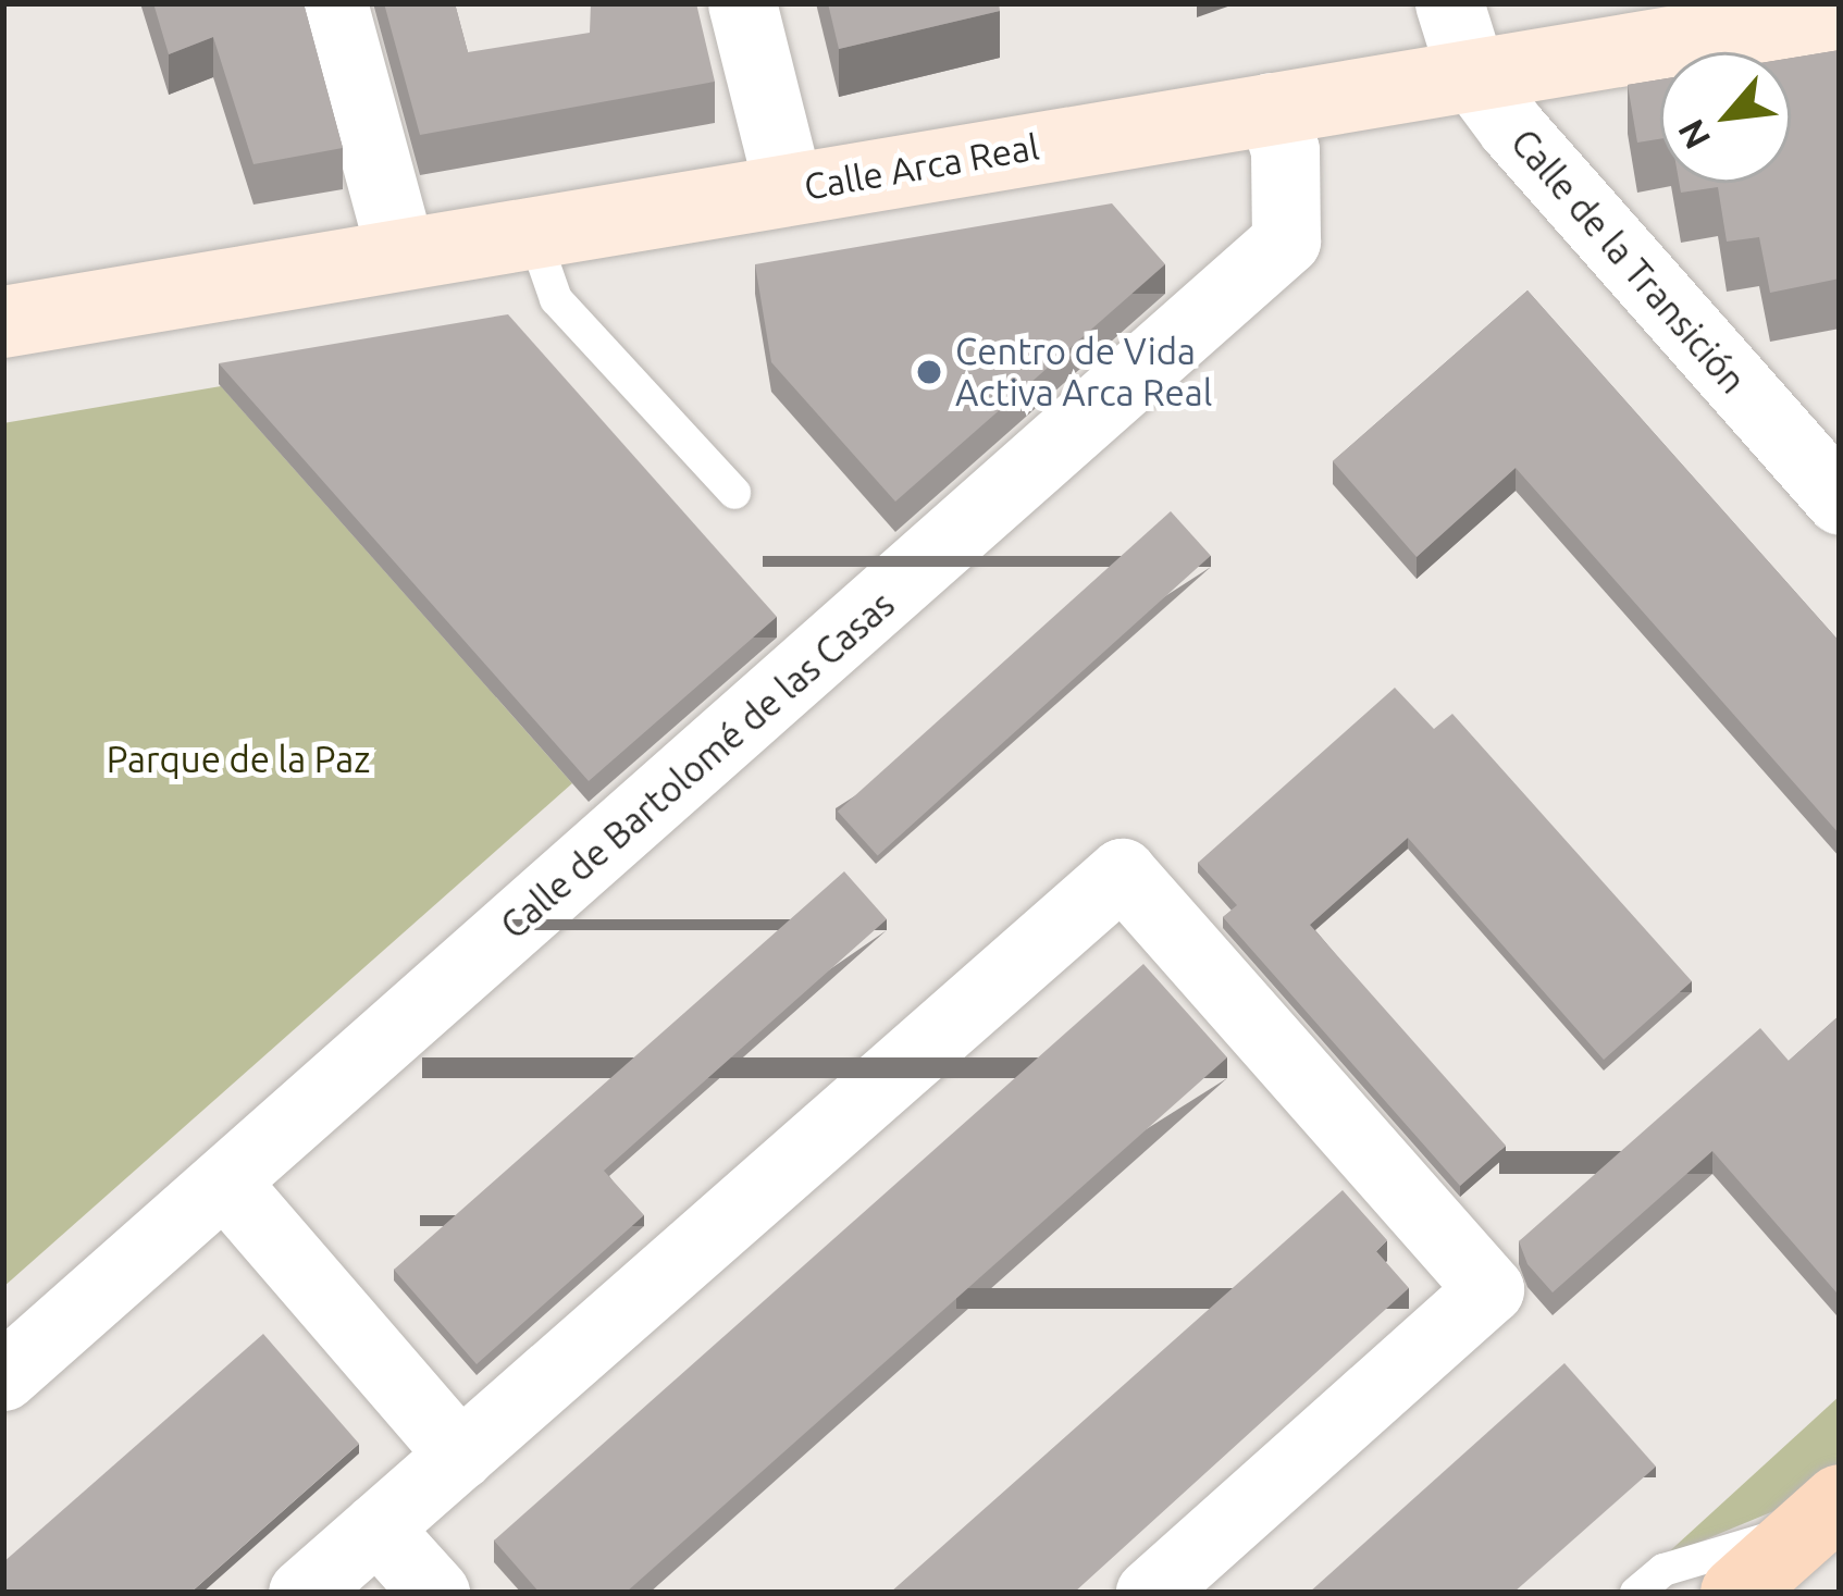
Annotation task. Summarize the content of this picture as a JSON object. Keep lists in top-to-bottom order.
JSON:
{
  "streets": {
    "street": ["Calle Arca Real", "Calle de la Transición", "Calle de Bartolomé de las Casas"]
  },
  "crossings": [
    ["Calle Arca Real", "Calle de la Transición"],
    ["Calle Arca Real", "Calle de Bartolomé de las Casas"]
  ],
  "parks": ["Parque de la Paz"],
  "places": ["Centro de Vida Activa Arca Real"],
  "north": "bottom left"
}
